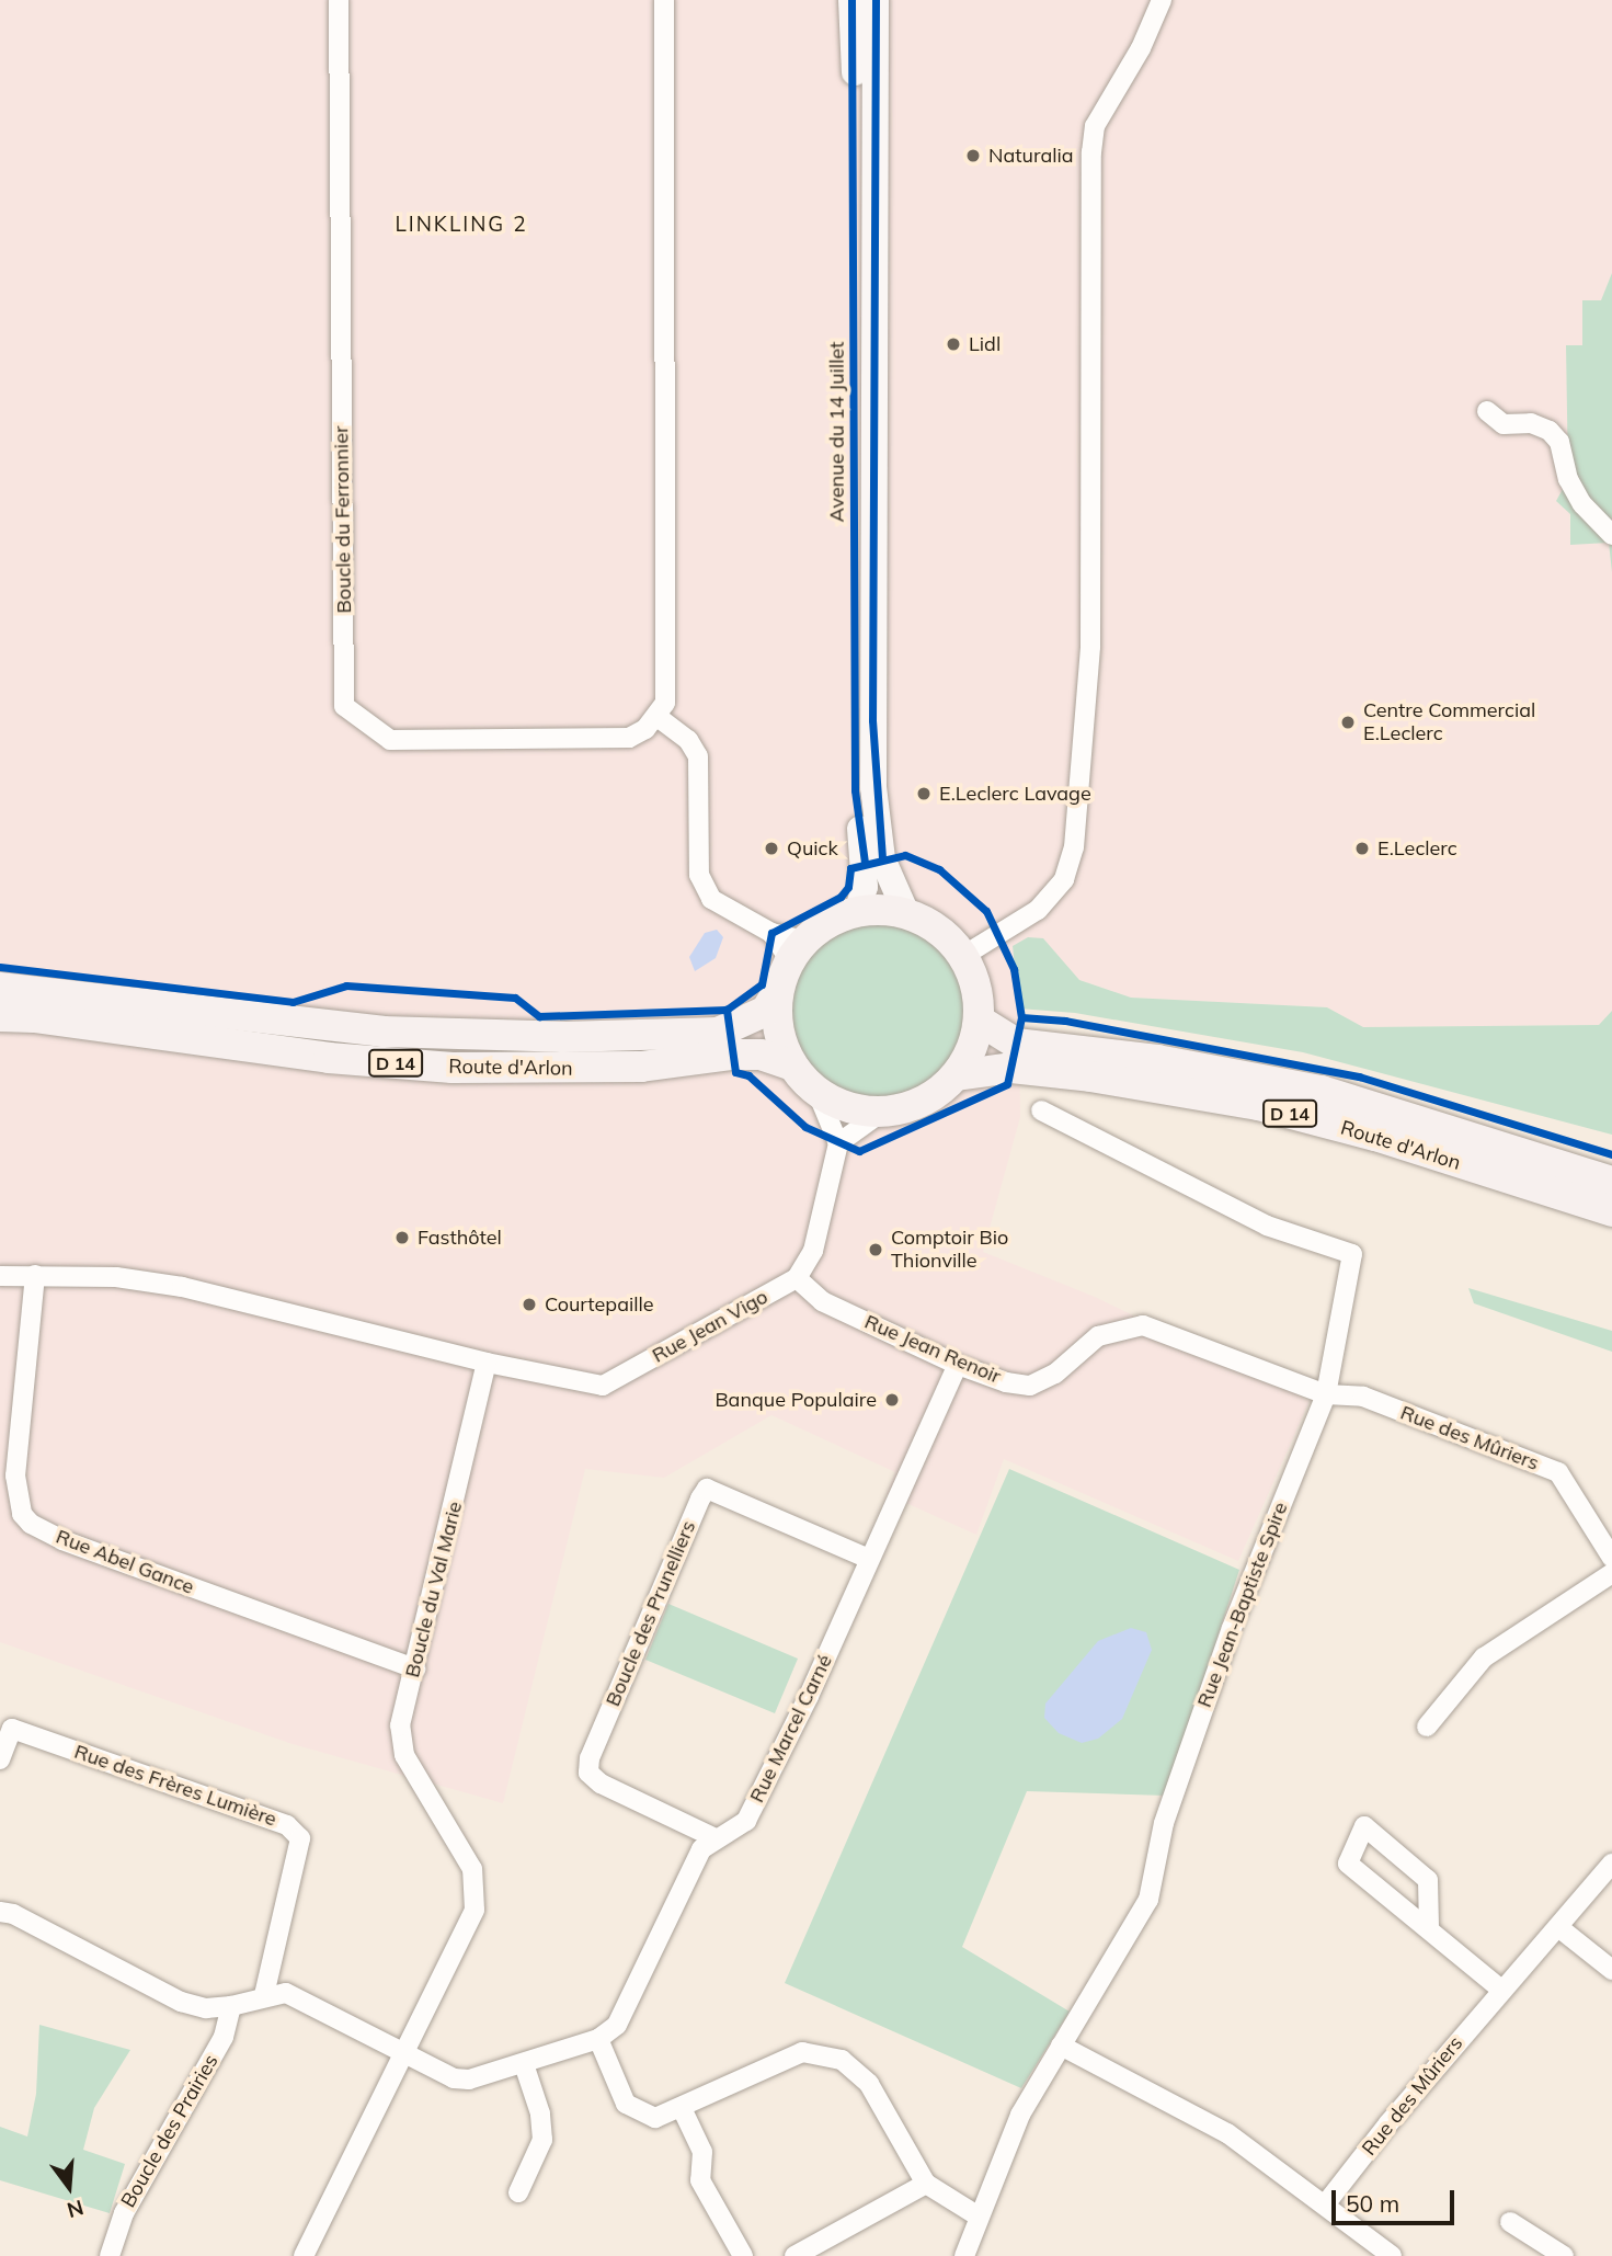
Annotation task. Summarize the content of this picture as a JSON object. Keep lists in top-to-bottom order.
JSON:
{
  "streets": {
    "main road": ["Avenue du 14 Juillet", "D 14", "Route d'Arlon"],
    "street": [
      "Boucle du Ferronnier",
      "Rue Jean Vigo",
      "Rue Jean Renoir",
      "Rue des Mûriers",
      "Rue Abel Gance",
      "Boucle du Val Marie",
      "Rue Jean-Baptiste Spire",
      "Boucle des Prunelliers",
      "Rue Marcel Carné",
      "Rue des Frères Lumière",
      "Boucle des Prairies"
    ]
  },
  "crossings": [
    ["Avenue du 14 Juillet", "Route d'Arlon"],
    ["Rue Jean Vigo", "Rue Jean Renoir"],
    ["Rue Jean Vigo", "Boucle du Val Marie"],
    ["Rue Jean Renoir", "Rue des Mûriers"],
    ["Rue Jean Renoir", "Rue Jean-Baptiste Spire"],
    ["Rue Jean Renoir", "Rue Marcel Carné"],
    ["Rue des Mûriers", "Rue Jean-Baptiste Spire"],
    ["Rue Abel Gance", "Boucle du Val Marie"],
    ["Boucle du Val Marie", "Rue Marcel Carné"],
    ["Boucle des Prunelliers", "Rue Marcel Carné"],
    ["Rue Marcel Carné", "Rue des Frères Lumière"]
  ],
  "districts": ["LINKLING 2"],
  "places": [
    "Naturalia",
    "Lidl",
    "Centre Commercial E.Leclerc",
    "E.Leclerc Lavage",
    "Quick",
    "E.Leclerc",
    "Fasthôtel",
    "Comptoir Bio Thionville",
    "Courtepaille",
    "Banque Populaire"
  ],
  "scale_bar": "50 m",
  "north": "bottom"
}
